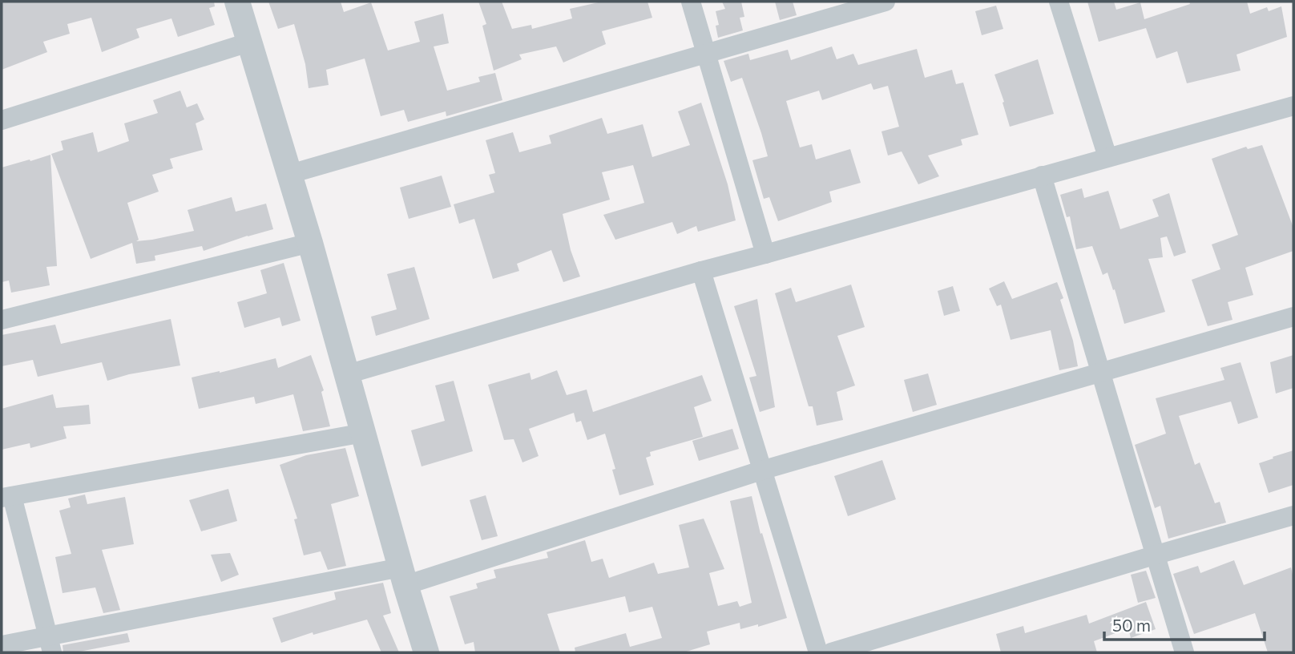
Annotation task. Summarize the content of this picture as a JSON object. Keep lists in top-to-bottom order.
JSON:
{
  "scale_bar": "50 m"
}
